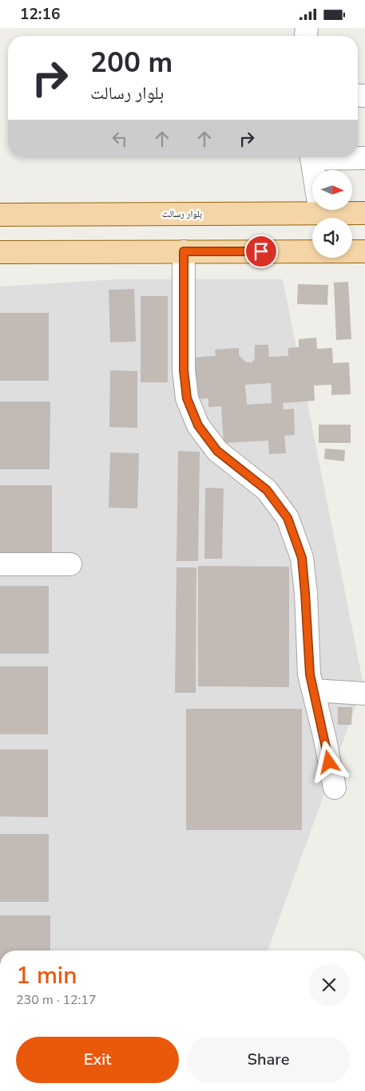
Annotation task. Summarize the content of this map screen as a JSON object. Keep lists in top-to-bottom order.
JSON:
{
  "streets": {
    "main road": ["بلوار رسالت"]
  },
  "north": "right",
  "page": {
    "status": "12:16",
    "turn": ["200 m", "بلوار رسالت"],
    "heading": ["1 min", "230 m · 12:17"],
    "buttons": ["Exit", "Share"]
  }
}
